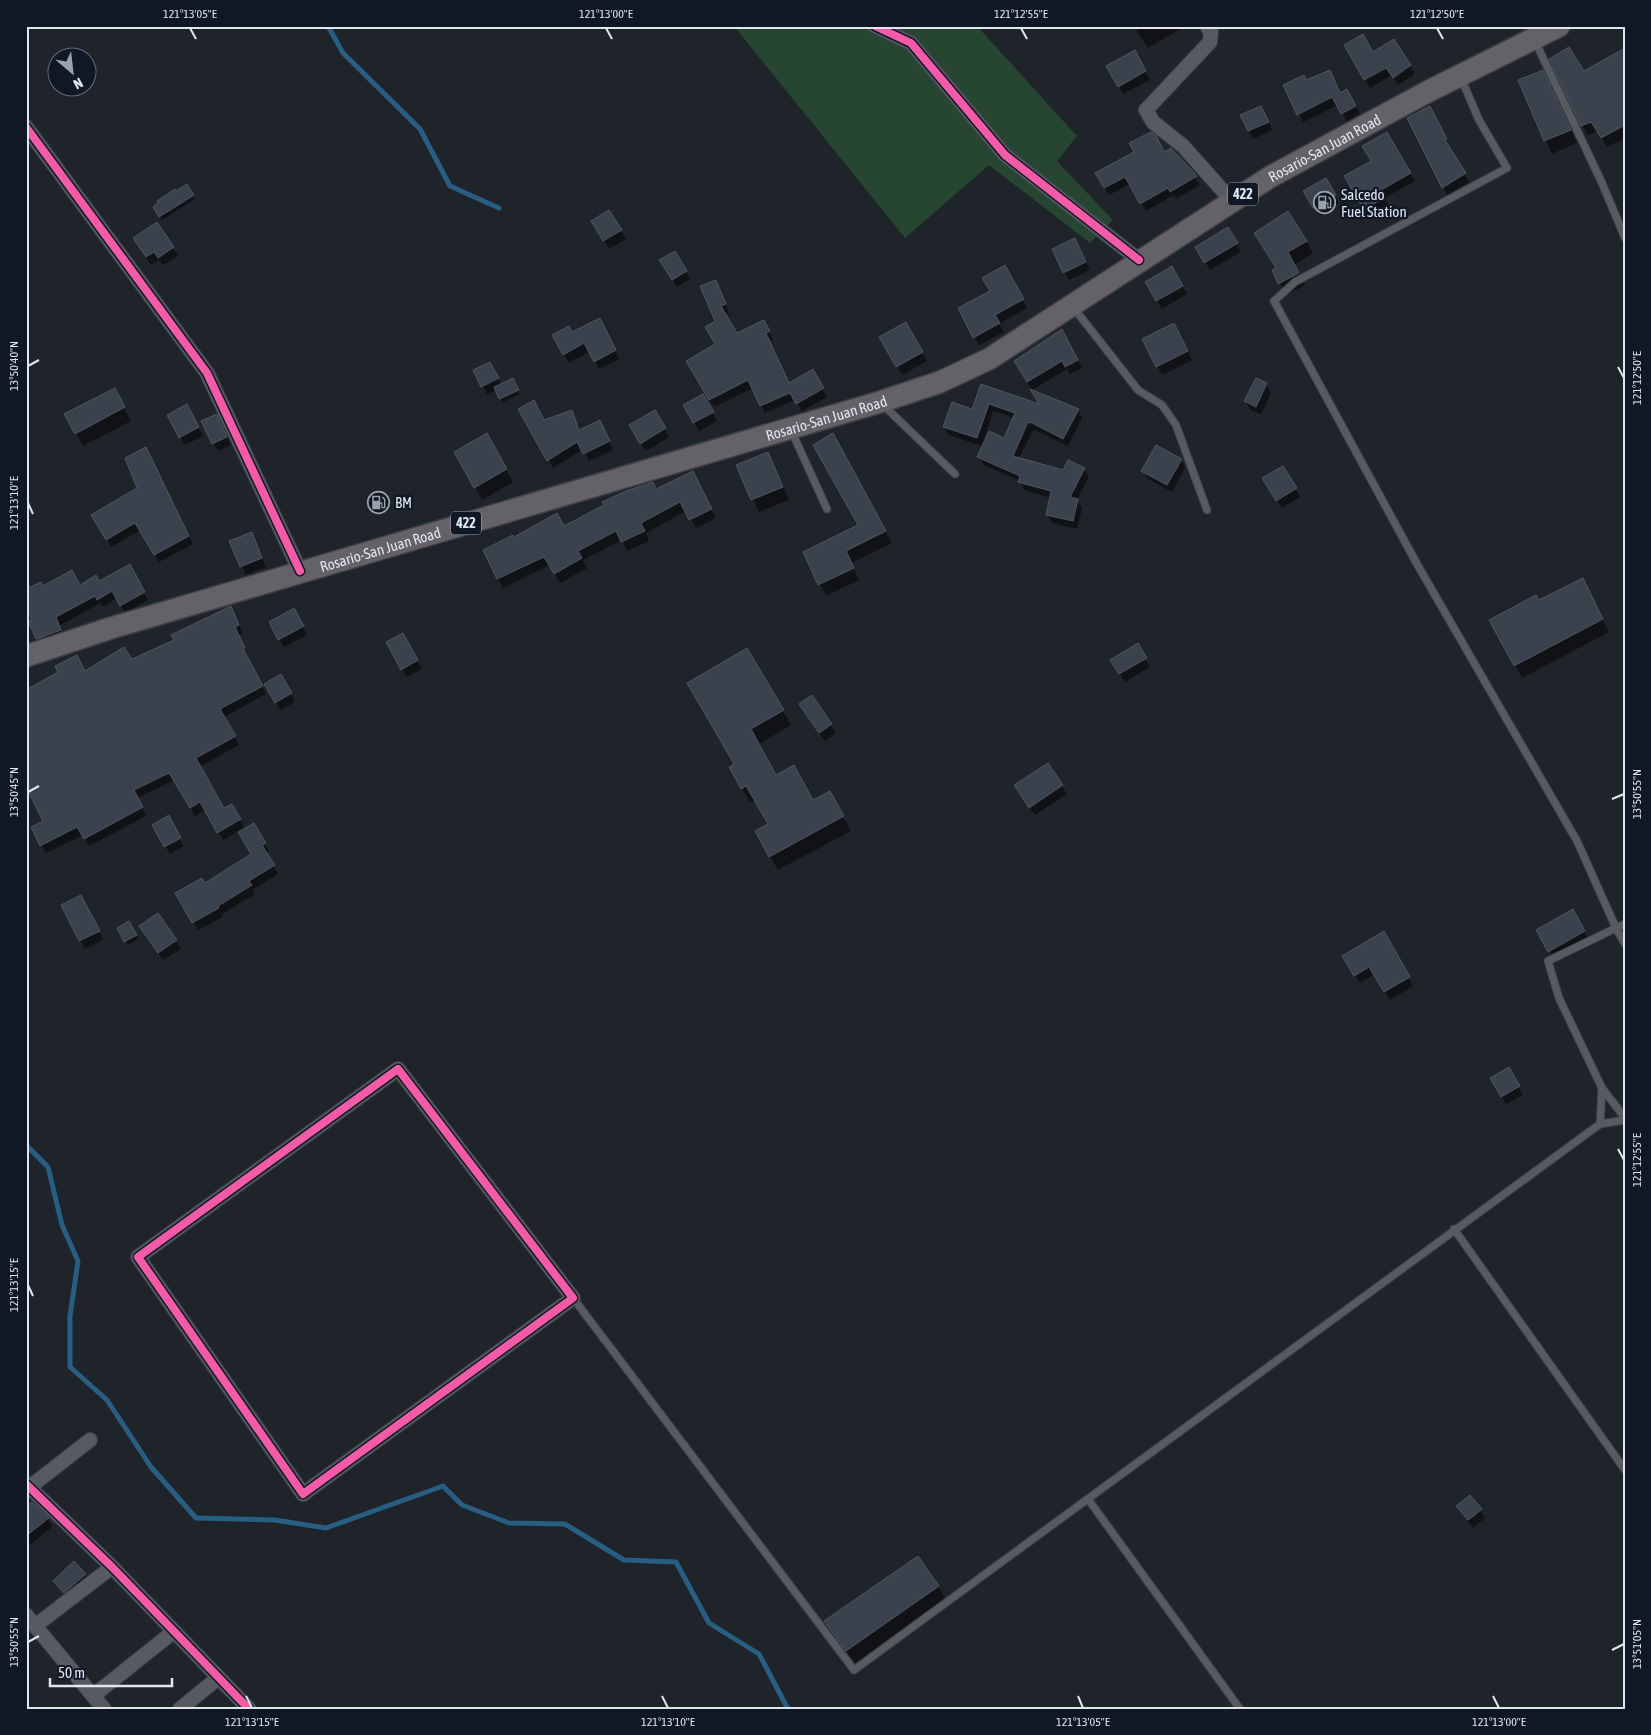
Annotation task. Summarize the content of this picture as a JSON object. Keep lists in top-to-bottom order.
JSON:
{
  "streets": {
    "main road": ["Rosario-San Juan Road", "422"]
  },
  "places": {
    "fuel station": ["Salcedo Fuel Station", "BM"]
  },
  "scale_bar": "50 m",
  "north": "bottom right",
  "coordinates": [
    "121°13'05\"E",
    "121°13'00\"E",
    "121°12'55\"E",
    "121°12'50\"E",
    "13°50'40\"N",
    "121°13'10\"E",
    "13°50'45\"N",
    "13°50'55\"N",
    "121°13'15\"E",
    "13°51'05\"N"
  ]
}
